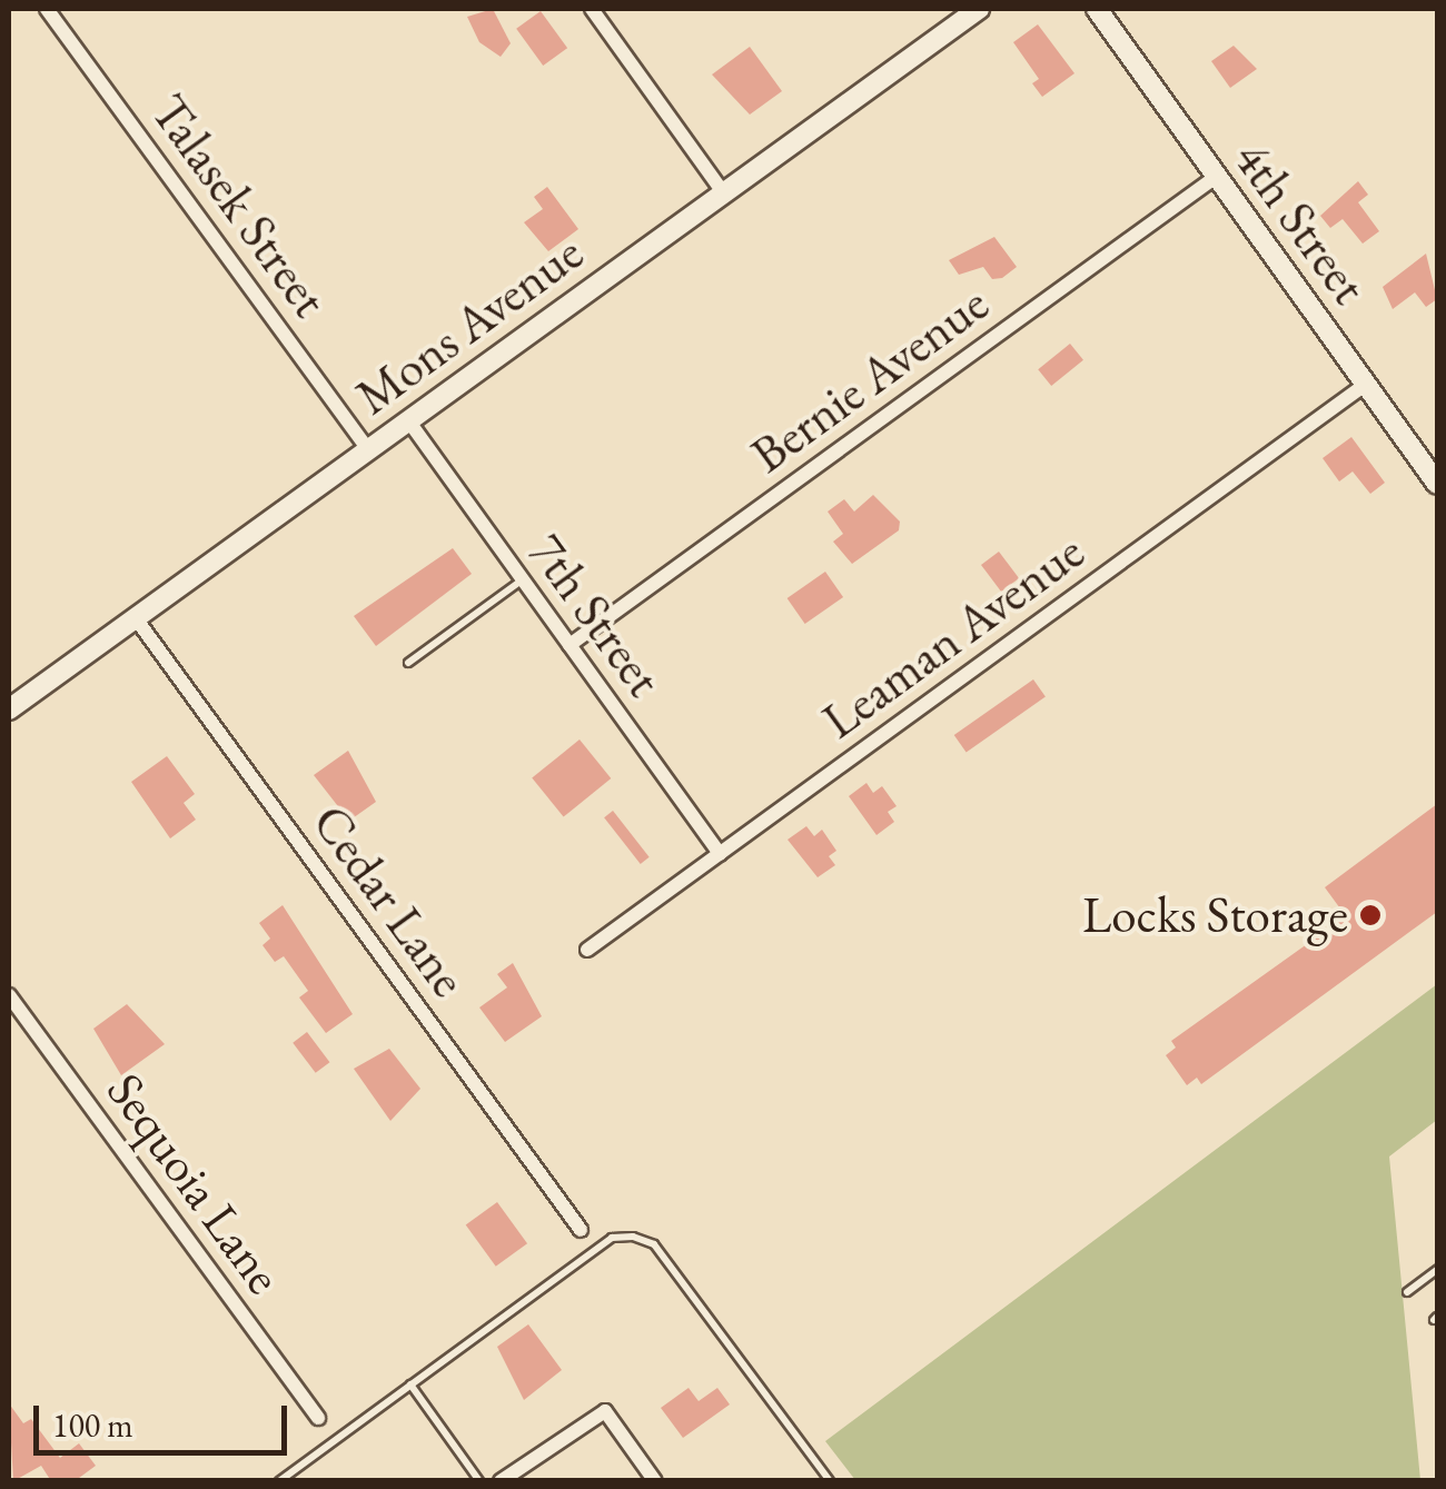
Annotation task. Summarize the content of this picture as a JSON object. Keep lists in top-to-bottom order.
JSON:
{
  "streets": {
    "street": [
      "Talasek Street",
      "4th Street",
      "Mons Avenue",
      "Bernie Avenue",
      "7th Street",
      "Leaman Avenue",
      "Cedar Lane",
      "Sequoia Lane"
    ]
  },
  "crossings": [
    ["Talasek Street", "Mons Avenue"],
    ["4th Street", "Bernie Avenue"],
    ["4th Street", "Leaman Avenue"],
    ["Mons Avenue", "7th Street"],
    ["Mons Avenue", "Cedar Lane"],
    ["Bernie Avenue", "7th Street"],
    ["7th Street", "Leaman Avenue"]
  ],
  "places": ["Locks Storage"],
  "scale_bar": "100 m"
}
